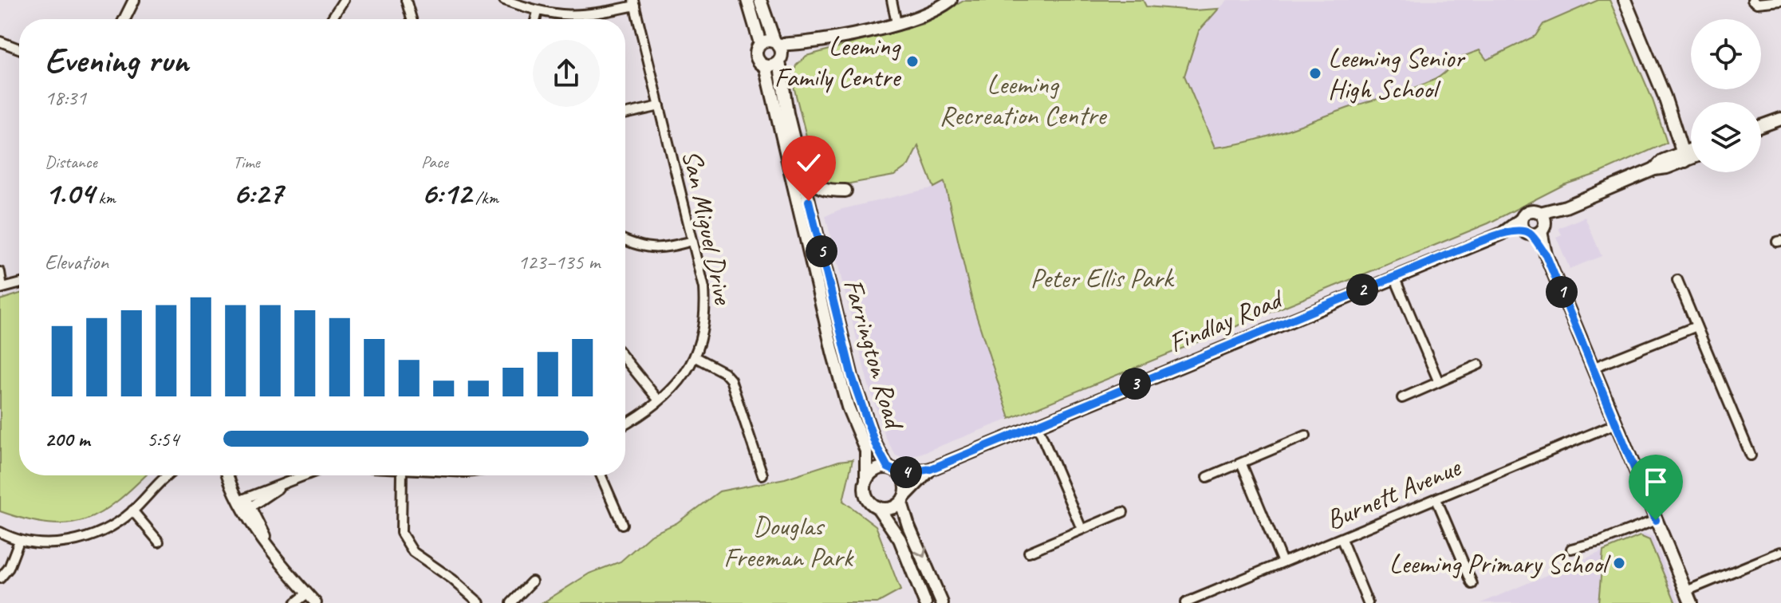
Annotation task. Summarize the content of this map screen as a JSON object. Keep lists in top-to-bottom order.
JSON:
{
  "streets": {
    "main road": ["Findlay Road", "Farrington Road"],
    "street": ["San Miguel Drive", "Burnett Avenue"]
  },
  "crossings": [
    ["Findlay Road", "Farrington Road"]
  ],
  "parks": ["Leeming Recreation Centre", "Peter Ellis Park", "Douglas Freeman Park"],
  "places": ["Leeming Family Centre", "Leeming Senior High School", "Leeming Primary School"],
  "page": {
    "heading": ["Evening run", "18:31"],
    "stats": [
      ["Distance", "1.04 km"],
      ["Time", "6:27"],
      ["Pace", "6:12 /km"]
    ],
    "pins": [
      "5",
      "2",
      "1",
      "3",
      "4"
    ],
    "chart": ["Elevation", "123–135 m"],
    "list": [
      {
        "name": "200 m",
        "note": "5:54"
      }
    ]
  }
}
